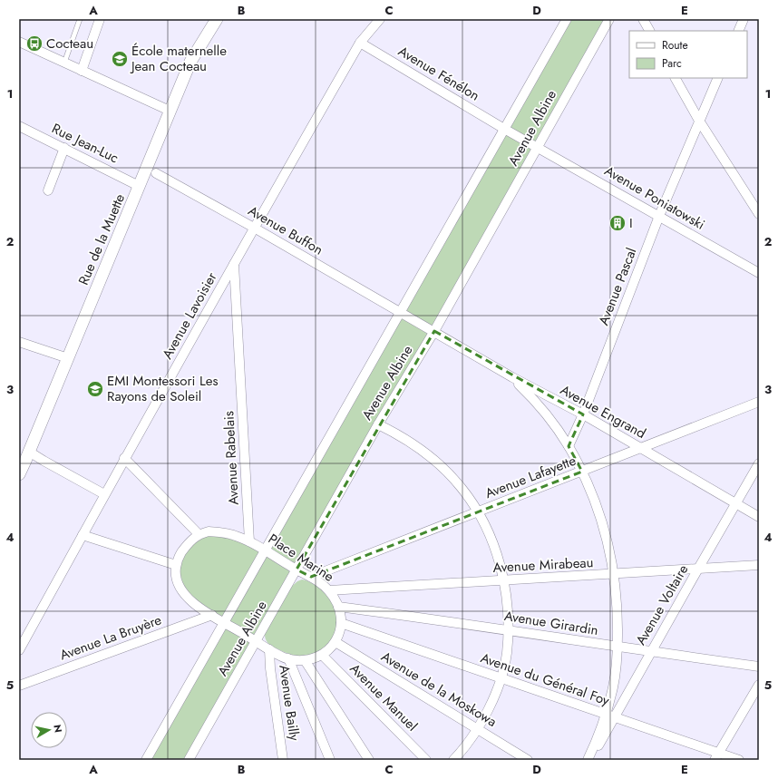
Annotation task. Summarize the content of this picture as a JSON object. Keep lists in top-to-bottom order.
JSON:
{
  "streets": {
    "street": [
      "Avenue Fénélon",
      "Avenue Albine",
      "Rue Jean-Luc",
      "Avenue Poniatowski",
      "Avenue Buffon",
      "Rue de la Muette",
      "Avenue Pascal",
      "Avenue Lavoisier",
      "Avenue Engrand",
      "Avenue Rabelais",
      "Avenue Lafayette",
      "Place Marine",
      "Avenue Mirabeau",
      "Avenue Voltaire",
      "Avenue Girardin",
      "Avenue La Bruyère",
      "Avenue du Général Foy",
      "Avenue de la Moskowa",
      "Avenue Manuel",
      "Avenue Bailly"
    ]
  },
  "crossings": [
    ["Avenue Fénélon", "Avenue Albine"],
    ["Avenue Fénélon", "Avenue Poniatowski"],
    ["Avenue Fénélon", "Avenue Lavoisier"],
    ["Avenue Albine", "Avenue Poniatowski"],
    ["Avenue Albine", "Avenue Buffon"],
    ["Avenue Albine", "Avenue Engrand"],
    ["Avenue Albine", "Avenue Rabelais"],
    ["Avenue Albine", "Avenue Lafayette"],
    ["Avenue Albine", "Place Marine"],
    ["Avenue Albine", "Avenue Mirabeau"],
    ["Avenue Albine", "Avenue Girardin"],
    ["Avenue Albine", "Avenue La Bruyère"],
    ["Avenue Albine", "Avenue du Général Foy"],
    ["Avenue Albine", "Avenue de la Moskowa"],
    ["Avenue Albine", "Avenue Manuel"],
    ["Avenue Albine", "Avenue Bailly"],
    ["Rue Jean-Luc", "Rue de la Muette"],
    ["Avenue Poniatowski", "Avenue Pascal"],
    ["Avenue Buffon", "Avenue Lavoisier"],
    ["Avenue Buffon", "Avenue Engrand"],
    ["Avenue Pascal", "Avenue Engrand"],
    ["Avenue Lavoisier", "Avenue Rabelais"],
    ["Avenue Engrand", "Avenue Lafayette"],
    ["Avenue Engrand", "Avenue Voltaire"],
    ["Avenue Rabelais", "Place Marine"],
    ["Avenue Rabelais", "Avenue La Bruyère"],
    ["Avenue Lafayette", "Place Marine"],
    ["Avenue Lafayette", "Avenue Mirabeau"],
    ["Avenue Lafayette", "Avenue Girardin"],
    ["Avenue Lafayette", "Avenue du Général Foy"],
    ["Avenue Lafayette", "Avenue de la Moskowa"],
    ["Avenue Lafayette", "Avenue Manuel"],
    ["Avenue Lafayette", "Avenue Bailly"],
    ["Place Marine", "Avenue Mirabeau"],
    ["Place Marine", "Avenue Girardin"],
    ["Place Marine", "Avenue La Bruyère"],
    ["Place Marine", "Avenue du Général Foy"],
    ["Place Marine", "Avenue de la Moskowa"],
    ["Place Marine", "Avenue Manuel"],
    ["Place Marine", "Avenue Bailly"],
    ["Avenue Mirabeau", "Avenue Voltaire"],
    ["Avenue Mirabeau", "Avenue Girardin"],
    ["Avenue Mirabeau", "Avenue du Général Foy"],
    ["Avenue Mirabeau", "Avenue de la Moskowa"],
    ["Avenue Mirabeau", "Avenue Manuel"],
    ["Avenue Mirabeau", "Avenue Bailly"],
    ["Avenue Voltaire", "Avenue Girardin"],
    ["Avenue Voltaire", "Avenue du Général Foy"],
    ["Avenue Girardin", "Avenue du Général Foy"],
    ["Avenue Girardin", "Avenue de la Moskowa"],
    ["Avenue Girardin", "Avenue Manuel"],
    ["Avenue Girardin", "Avenue Bailly"],
    ["Avenue du Général Foy", "Avenue de la Moskowa"],
    ["Avenue du Général Foy", "Avenue Manuel"],
    ["Avenue du Général Foy", "Avenue Bailly"],
    ["Avenue de la Moskowa", "Avenue Manuel"],
    ["Avenue de la Moskowa", "Avenue Bailly"],
    ["Avenue Manuel", "Avenue Bailly"]
  ],
  "places": {
    "bus stop": ["Cocteau"],
    "school or university": ["École maternelle Jean Cocteau", "EMI Montessori Les Rayons de Soleil"],
    "building": ["I"]
  },
  "legend": ["Route", "Parc"],
  "north": "right",
  "grid": {
    "columns": [
      "A",
      "B",
      "C",
      "D",
      "E"
    ],
    "rows": [
      "1",
      "2",
      "3",
      "4",
      "5"
    ]
  }
}
